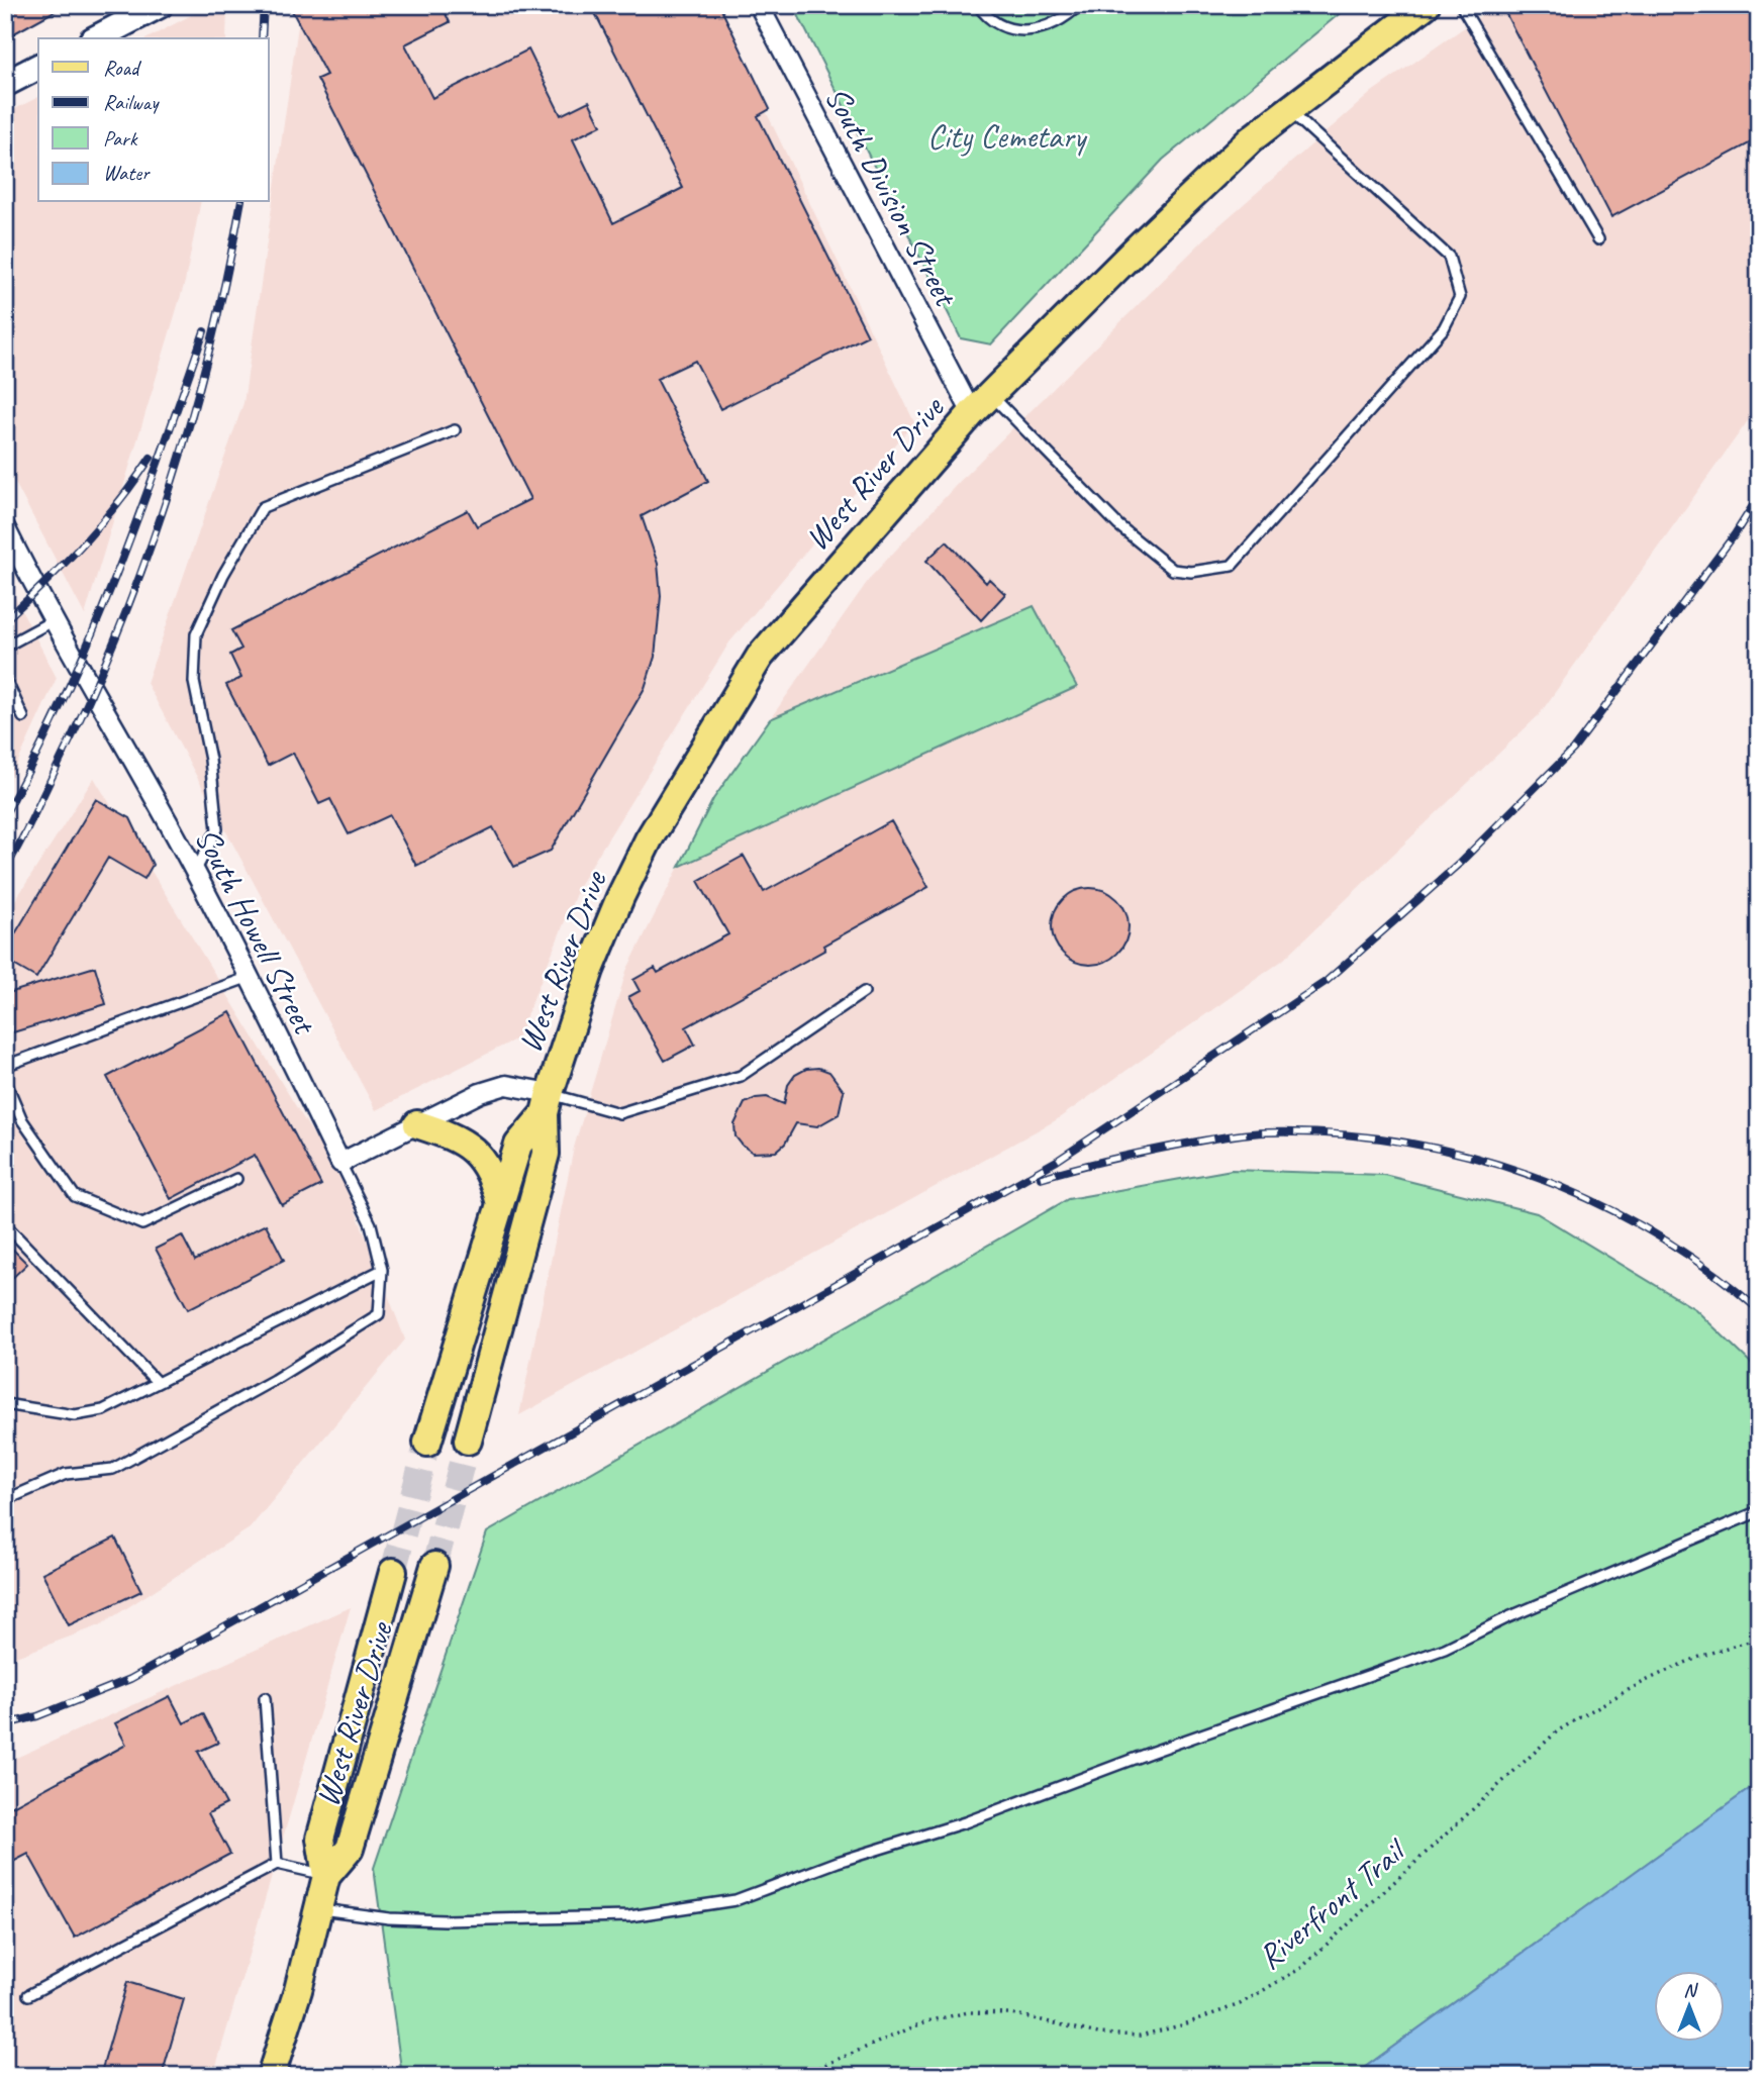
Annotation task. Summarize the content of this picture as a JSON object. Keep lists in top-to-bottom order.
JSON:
{
  "streets": {
    "main road": ["West River Drive"],
    "street": ["South Division Street", "South Howell Street"],
    "path": ["Riverfront Trail"]
  },
  "crossings": [
    ["South Division Street", "West River Drive"]
  ],
  "parks": ["City Cemetary"],
  "legend": [
    "Road",
    "Railway",
    "Park",
    "Water"
  ],
  "north": "top"
}
